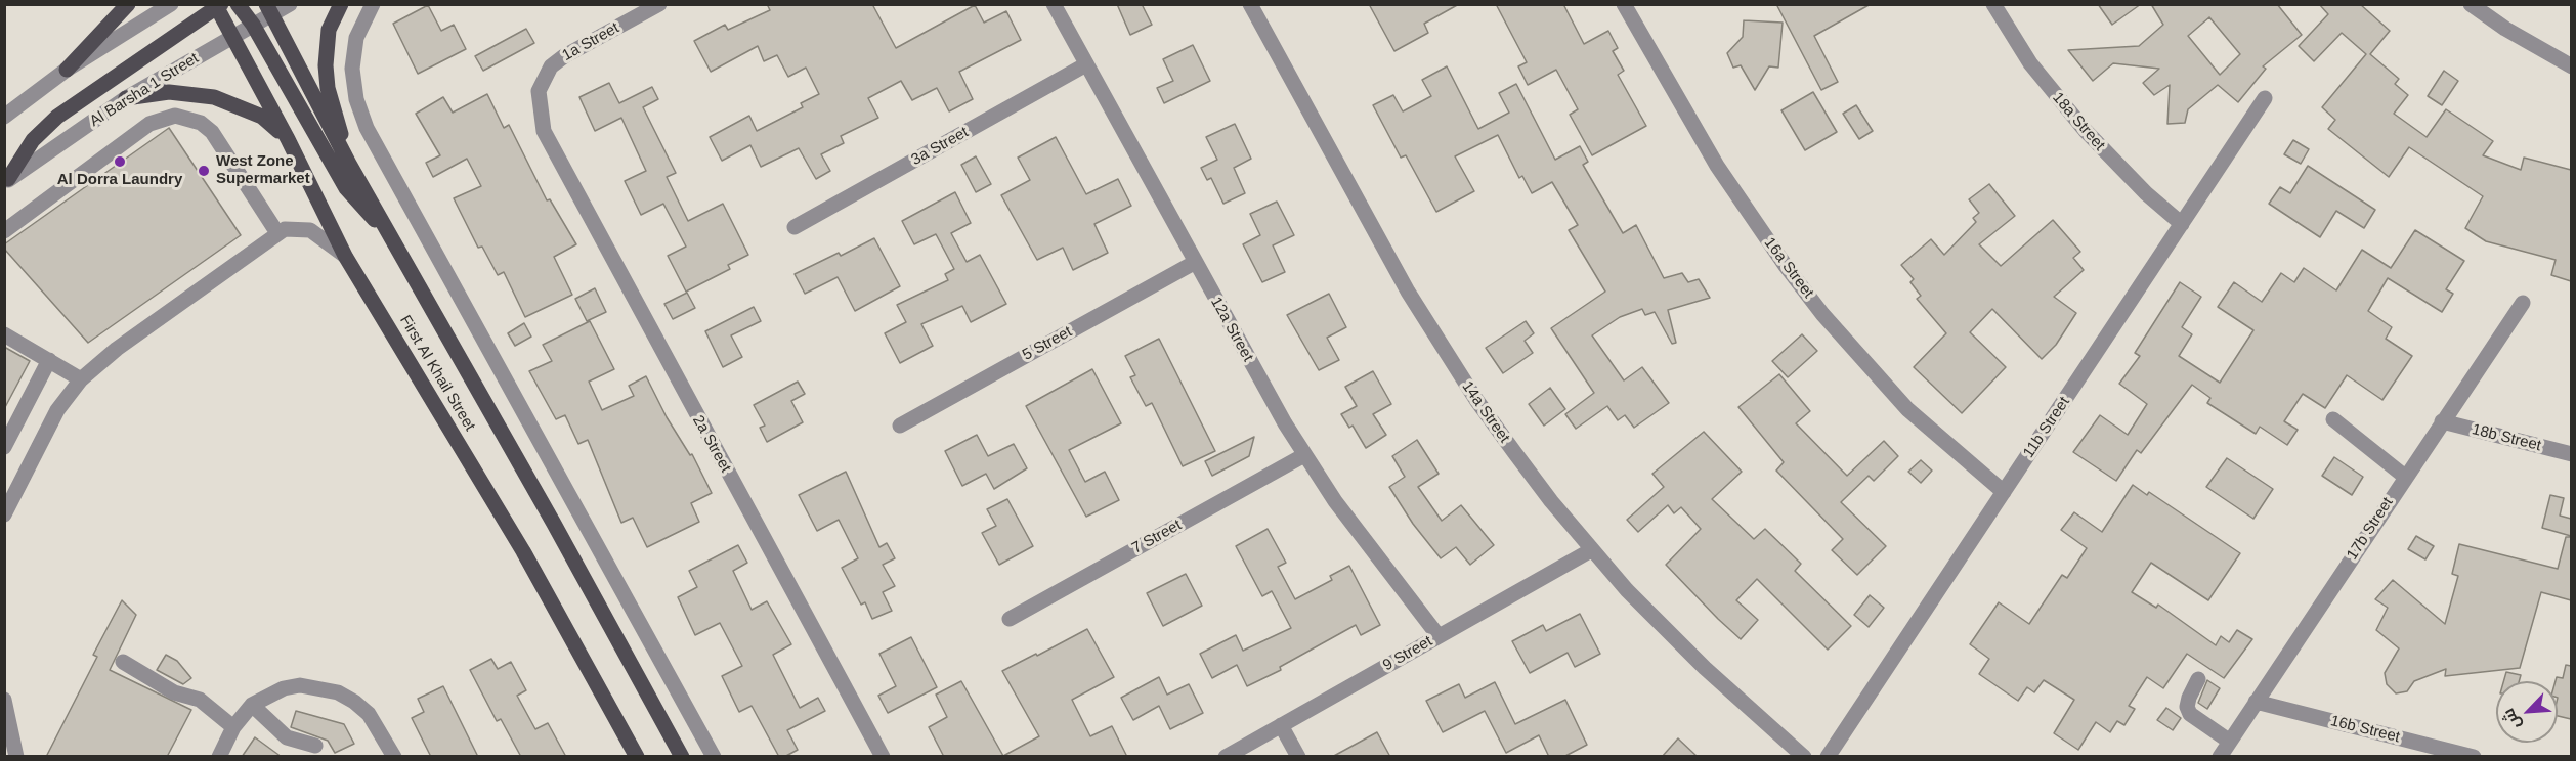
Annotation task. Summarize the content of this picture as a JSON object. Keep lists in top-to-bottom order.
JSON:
{
  "streets": {
    "main road": ["First Al Khail Street"],
    "street": [
      "1a Street",
      "Al Barsha 1 Street",
      "18a Street",
      "3a Street",
      "16a Street",
      "12a Street",
      "5 Street",
      "14a Street",
      "11b Street",
      "18b Street",
      "2a Street",
      "17b Street",
      "7 Street",
      "9 Street",
      "16b Street"
    ]
  },
  "crossings": [
    ["1a Street", "2a Street"],
    ["Al Barsha 1 Street", "First Al Khail Street"],
    ["18a Street", "11b Street"],
    ["3a Street", "12a Street"],
    ["16a Street", "11b Street"],
    ["12a Street", "5 Street"],
    ["12a Street", "7 Street"],
    ["12a Street", "9 Street"],
    ["14a Street", "9 Street"],
    ["18b Street", "17b Street"],
    ["17b Street", "16b Street"]
  ],
  "places": ["Al Dorra Laundry", "West Zone Supermarket"],
  "north": "bottom left"
}
